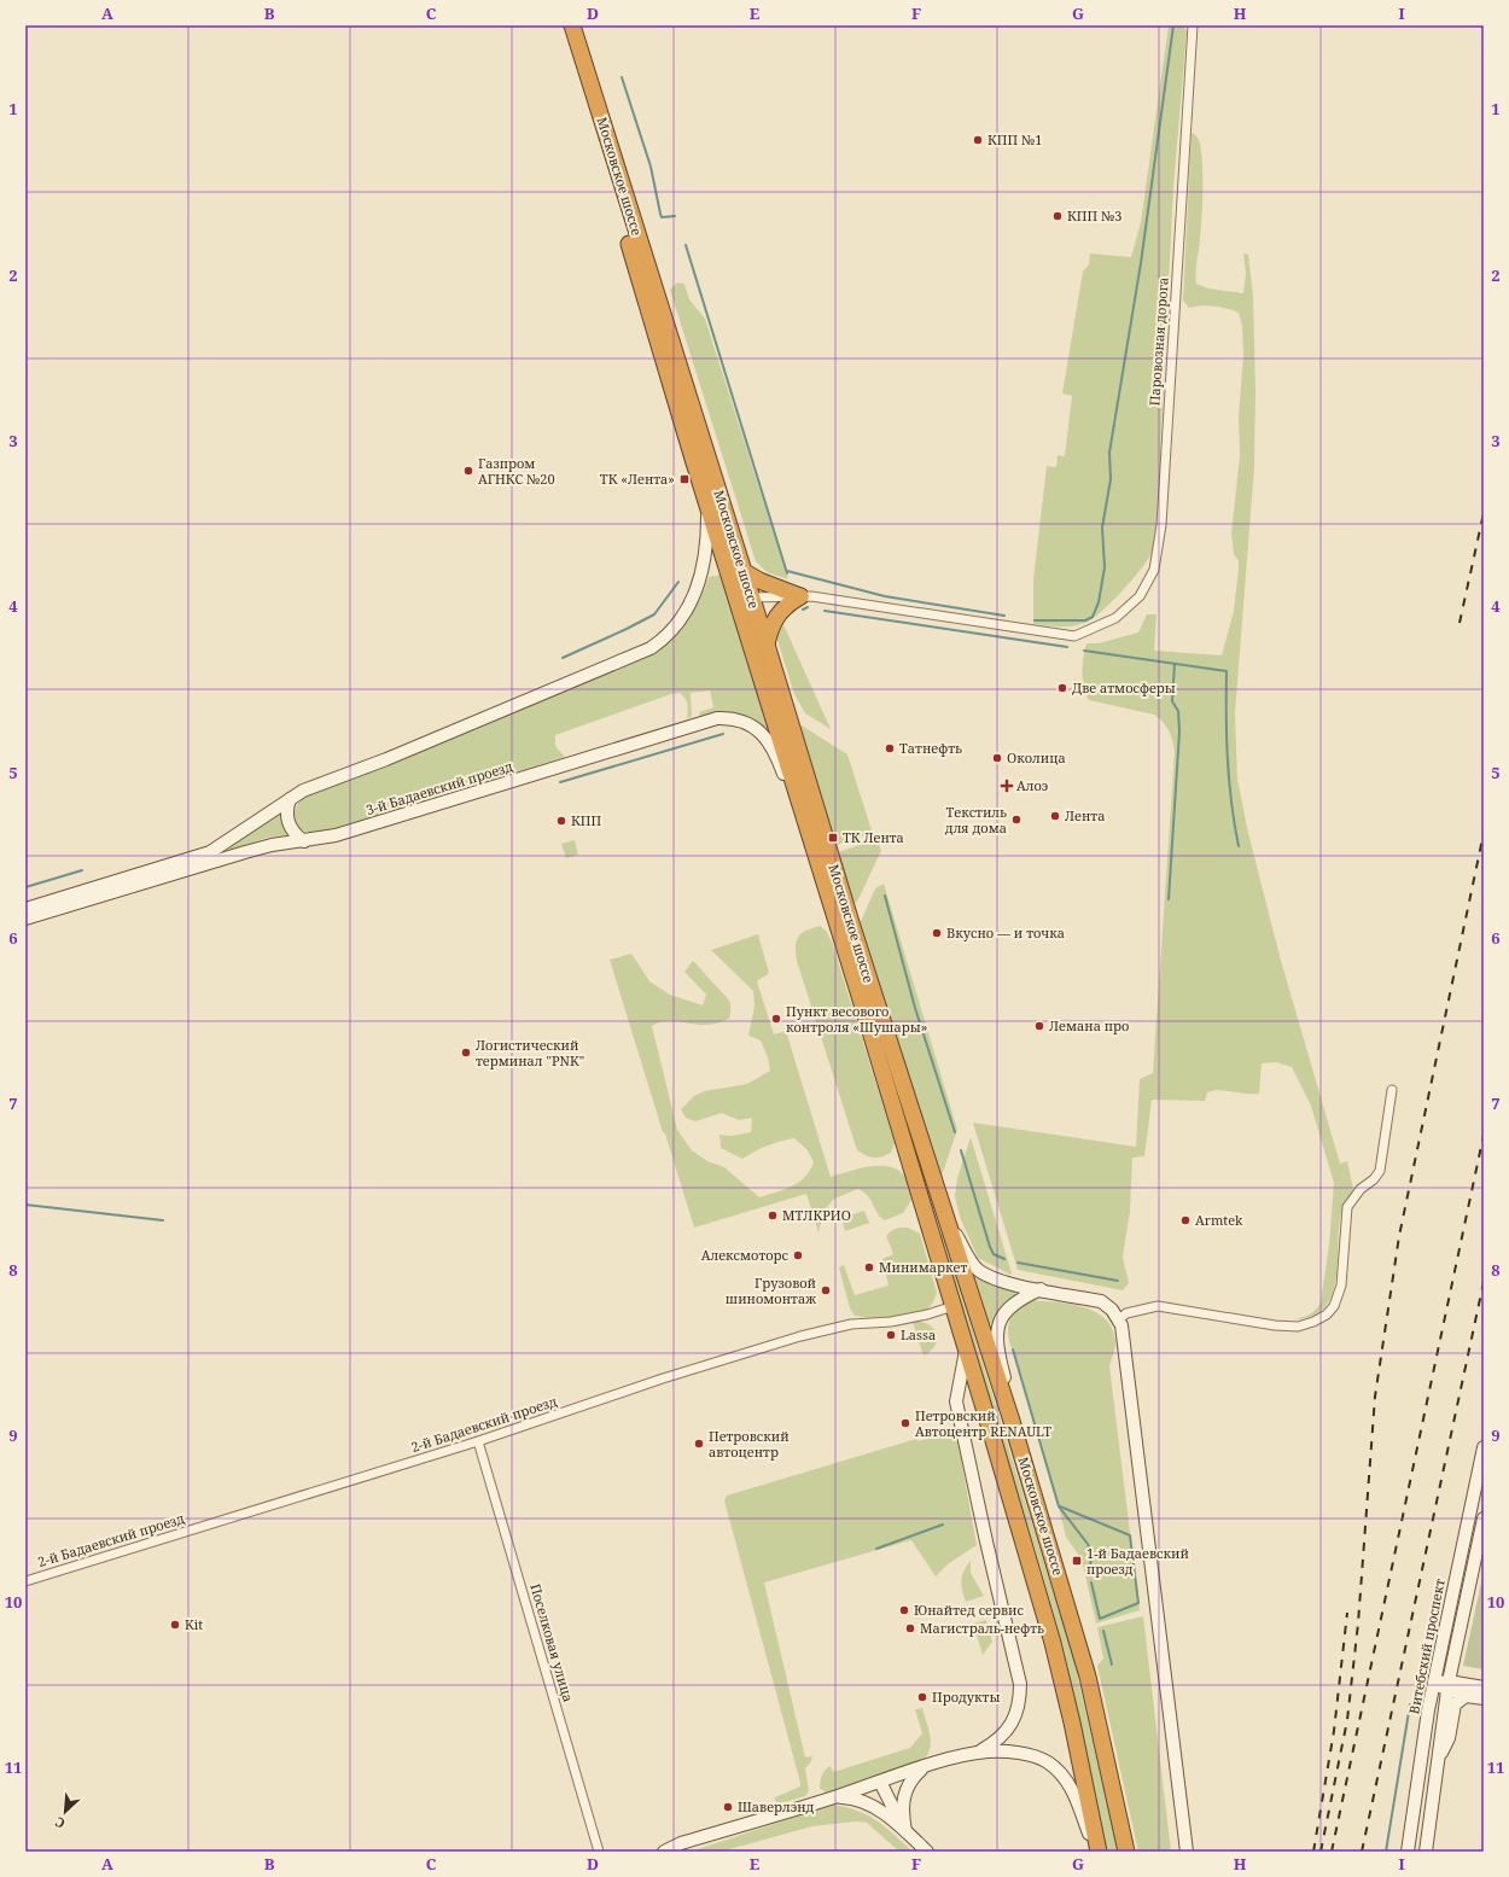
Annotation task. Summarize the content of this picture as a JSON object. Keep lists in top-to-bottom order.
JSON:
{
  "streets": {
    "highway": ["Московское шоссе"],
    "street": [
      "Паровозная дорога",
      "3-й Бадаевский проезд",
      "2-й Бадаевский проезд",
      "Поселковая улица",
      "Витебский проспект"
    ]
  },
  "crossings": [
    ["Московское шоссе", "Паровозная дорога"],
    ["Московское шоссе", "3-й Бадаевский проезд"],
    ["Московское шоссе", "2-й Бадаевский проезд"],
    ["2-й Бадаевский проезд", "Поселковая улица"]
  ],
  "places": {
    "other": [
      "КПП №1",
      "КПП №3",
      "Газпром АГНКС №20",
      "Две атмосферы",
      "Татнефть",
      "Околица",
      "Лента",
      "Текстиль для дома",
      "КПП",
      "Вкусно — и точка",
      "Пункт весового контроля «Шушары»",
      "Лемана про",
      "Логистический терминал \"PNK\"",
      "МТЛКРИО",
      "Armtek",
      "Алексмоторс",
      "Минимаркет",
      "Грузовой шиномонтаж",
      "Lassa",
      "Петровский Автоцентр RENAULT",
      "Петровский автоцентр",
      "Юнайтед сервис",
      "Kit",
      "Магистраль-нефть",
      "Продукты",
      "Шаверлэнд"
    ],
    "transit": ["ТК «Лента»", "ТК Лента", "1-й Бадаевский проезд"],
    "health": ["Алоэ"]
  },
  "north": "bottom left",
  "grid": {
    "columns": [
      "A",
      "B",
      "C",
      "D",
      "E",
      "F",
      "G",
      "H",
      "I"
    ],
    "rows": [
      "1",
      "2",
      "3",
      "4",
      "5",
      "6",
      "7",
      "8",
      "9",
      "10",
      "11"
    ]
  }
}
